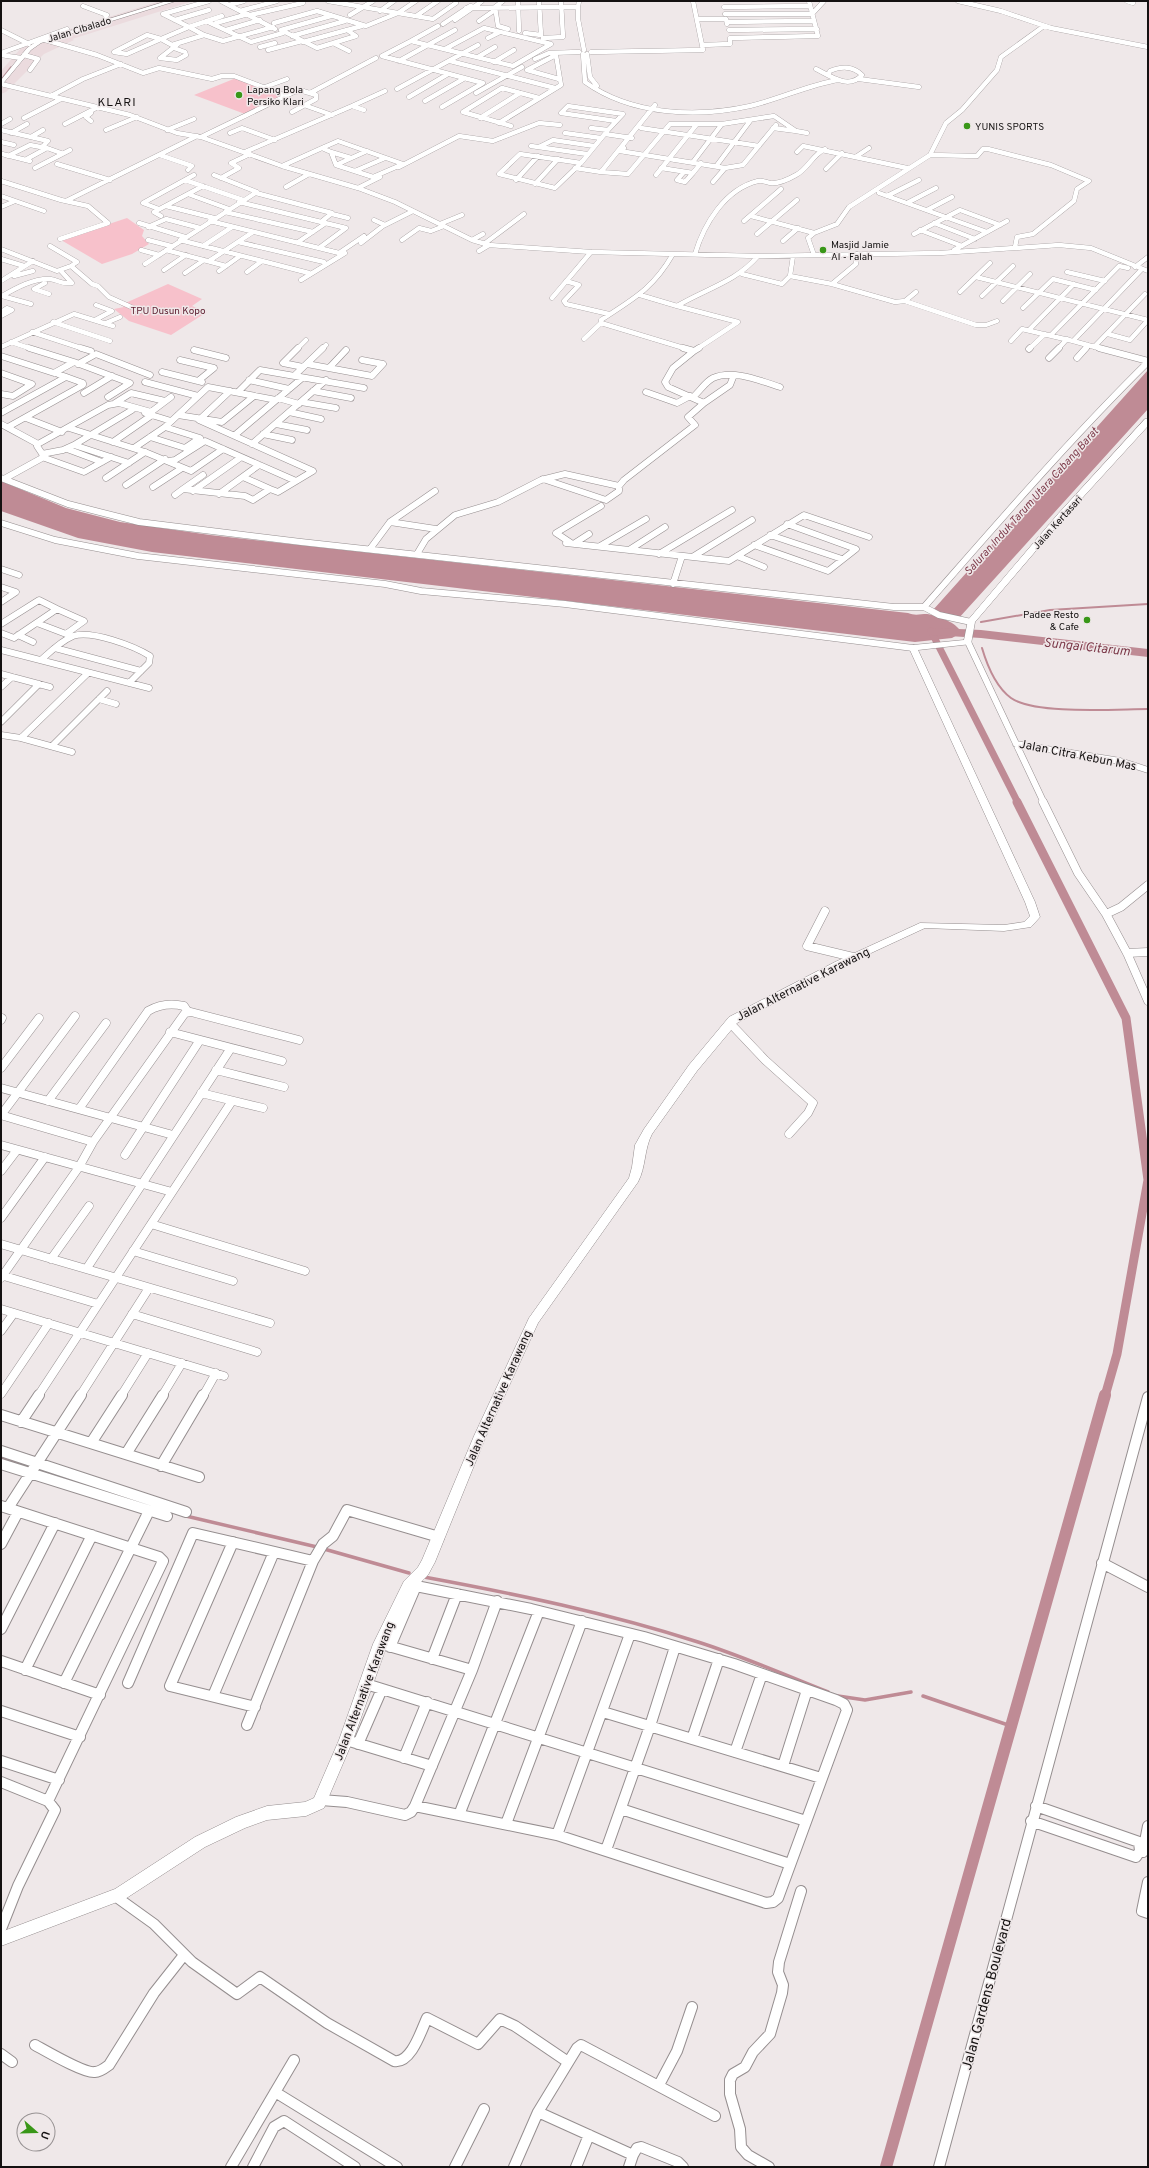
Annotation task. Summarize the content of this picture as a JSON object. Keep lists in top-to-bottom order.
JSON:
{
  "streets": {
    "street": [
      "Jalan Cibalado",
      "Jalan Kertasari",
      "Jalan Citra Kebun Mas",
      "Jalan Alternative Karawang",
      "Jalan Gardens Boulevard"
    ]
  },
  "districts": ["KLARI"],
  "water": ["Saluran Induk Tarum Utara Cabang Barat", "Sungai Citarum"],
  "parks": ["TPU Dusun Kopo"],
  "places": [
    "Lapang Bola Persiko Klari",
    "YUNIS SPORTS",
    "Masjid Jamie Al - Falah",
    "Padee Resto & Cafe"
  ],
  "north": "right"
}
